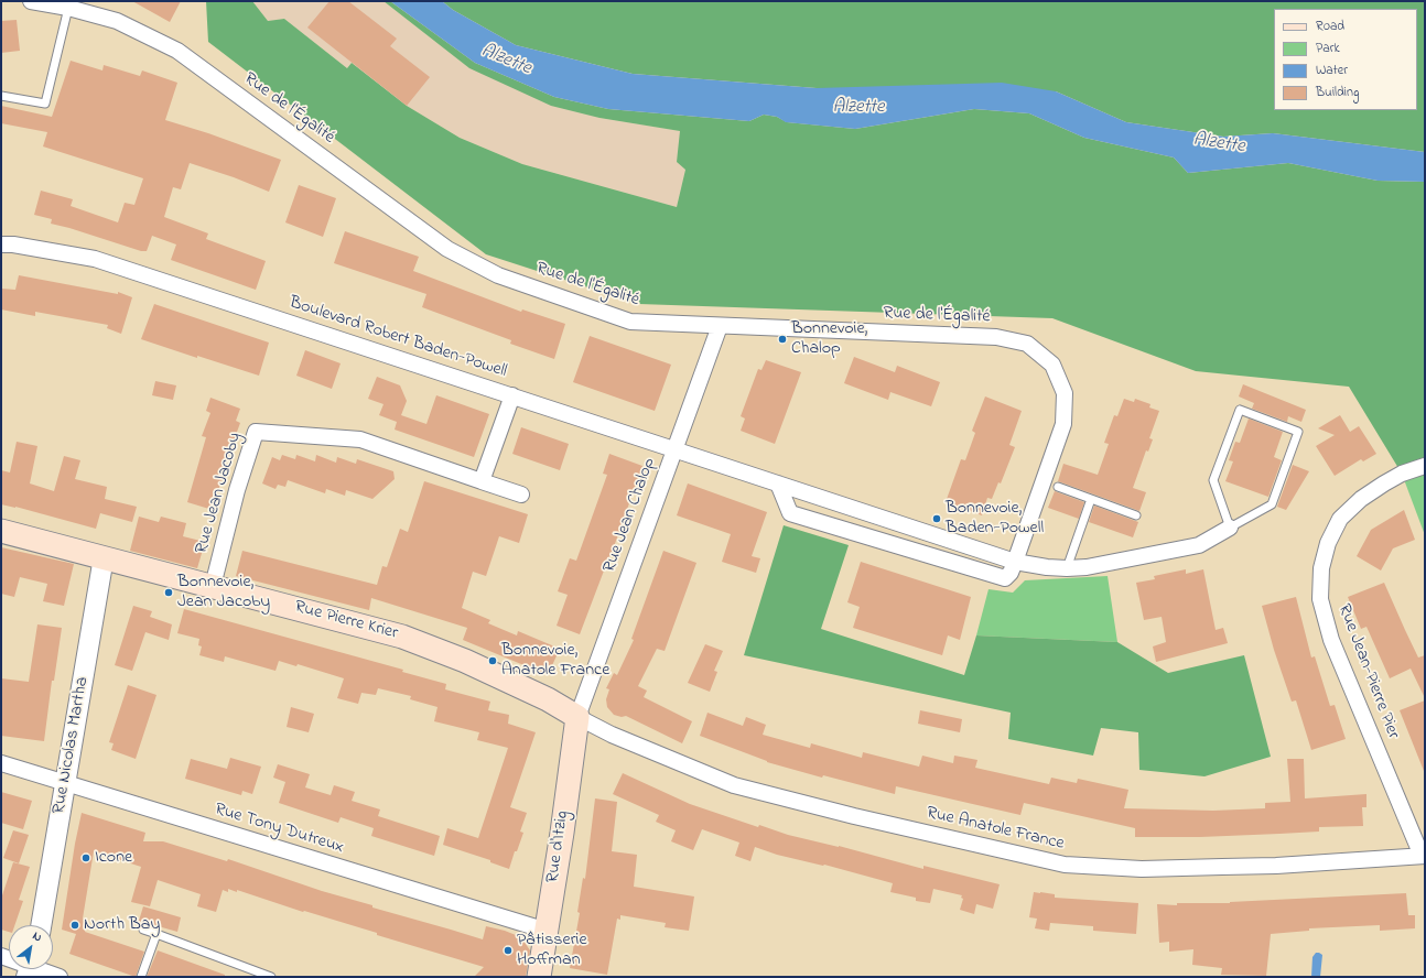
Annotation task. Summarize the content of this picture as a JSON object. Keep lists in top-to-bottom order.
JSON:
{
  "streets": {
    "main road": ["Rue Pierre Krier", "Rue d'Itzig"],
    "street": [
      "Rue de l'Égalité",
      "Boulevard Robert Baden-Powell",
      "Rue Jean Jacoby",
      "Rue Jean Chalop",
      "Rue Jean-Pierre Pier",
      "Rue Nicolas Martha",
      "Rue Tony Dutreux",
      "Rue Anatole France"
    ]
  },
  "crossings": [
    ["Rue de l'Égalité", "Boulevard Robert Baden-Powell"],
    ["Rue de l'Égalité", "Rue Jean Chalop"],
    ["Boulevard Robert Baden-Powell", "Rue Jean Chalop"],
    ["Rue Jean Jacoby", "Rue Pierre Krier"],
    ["Rue Jean Chalop", "Rue Pierre Krier"],
    ["Rue Jean Chalop", "Rue Anatole France"],
    ["Rue Jean Chalop", "Rue d'Itzig"],
    ["Rue Pierre Krier", "Rue Nicolas Martha"],
    ["Rue Pierre Krier", "Rue Anatole France"],
    ["Rue Pierre Krier", "Rue d'Itzig"],
    ["Rue Jean-Pierre Pier", "Rue Anatole France"],
    ["Rue Nicolas Martha", "Rue Tony Dutreux"],
    ["Rue Tony Dutreux", "Rue d'Itzig"],
    ["Rue Anatole France", "Rue d'Itzig"]
  ],
  "water": ["Alzette"],
  "places": [
    "Bonnevoie, Chalop",
    "Bonnevoie, Baden-Powell",
    "Bonnevoie, Jean Jacoby",
    "Bonnevoie, Anatole France",
    "Icone",
    "North Bay",
    "Pâtisserie Hoffman"
  ],
  "legend": [
    "Road",
    "Park",
    "Water",
    "Building"
  ],
  "north": "top right"
}
